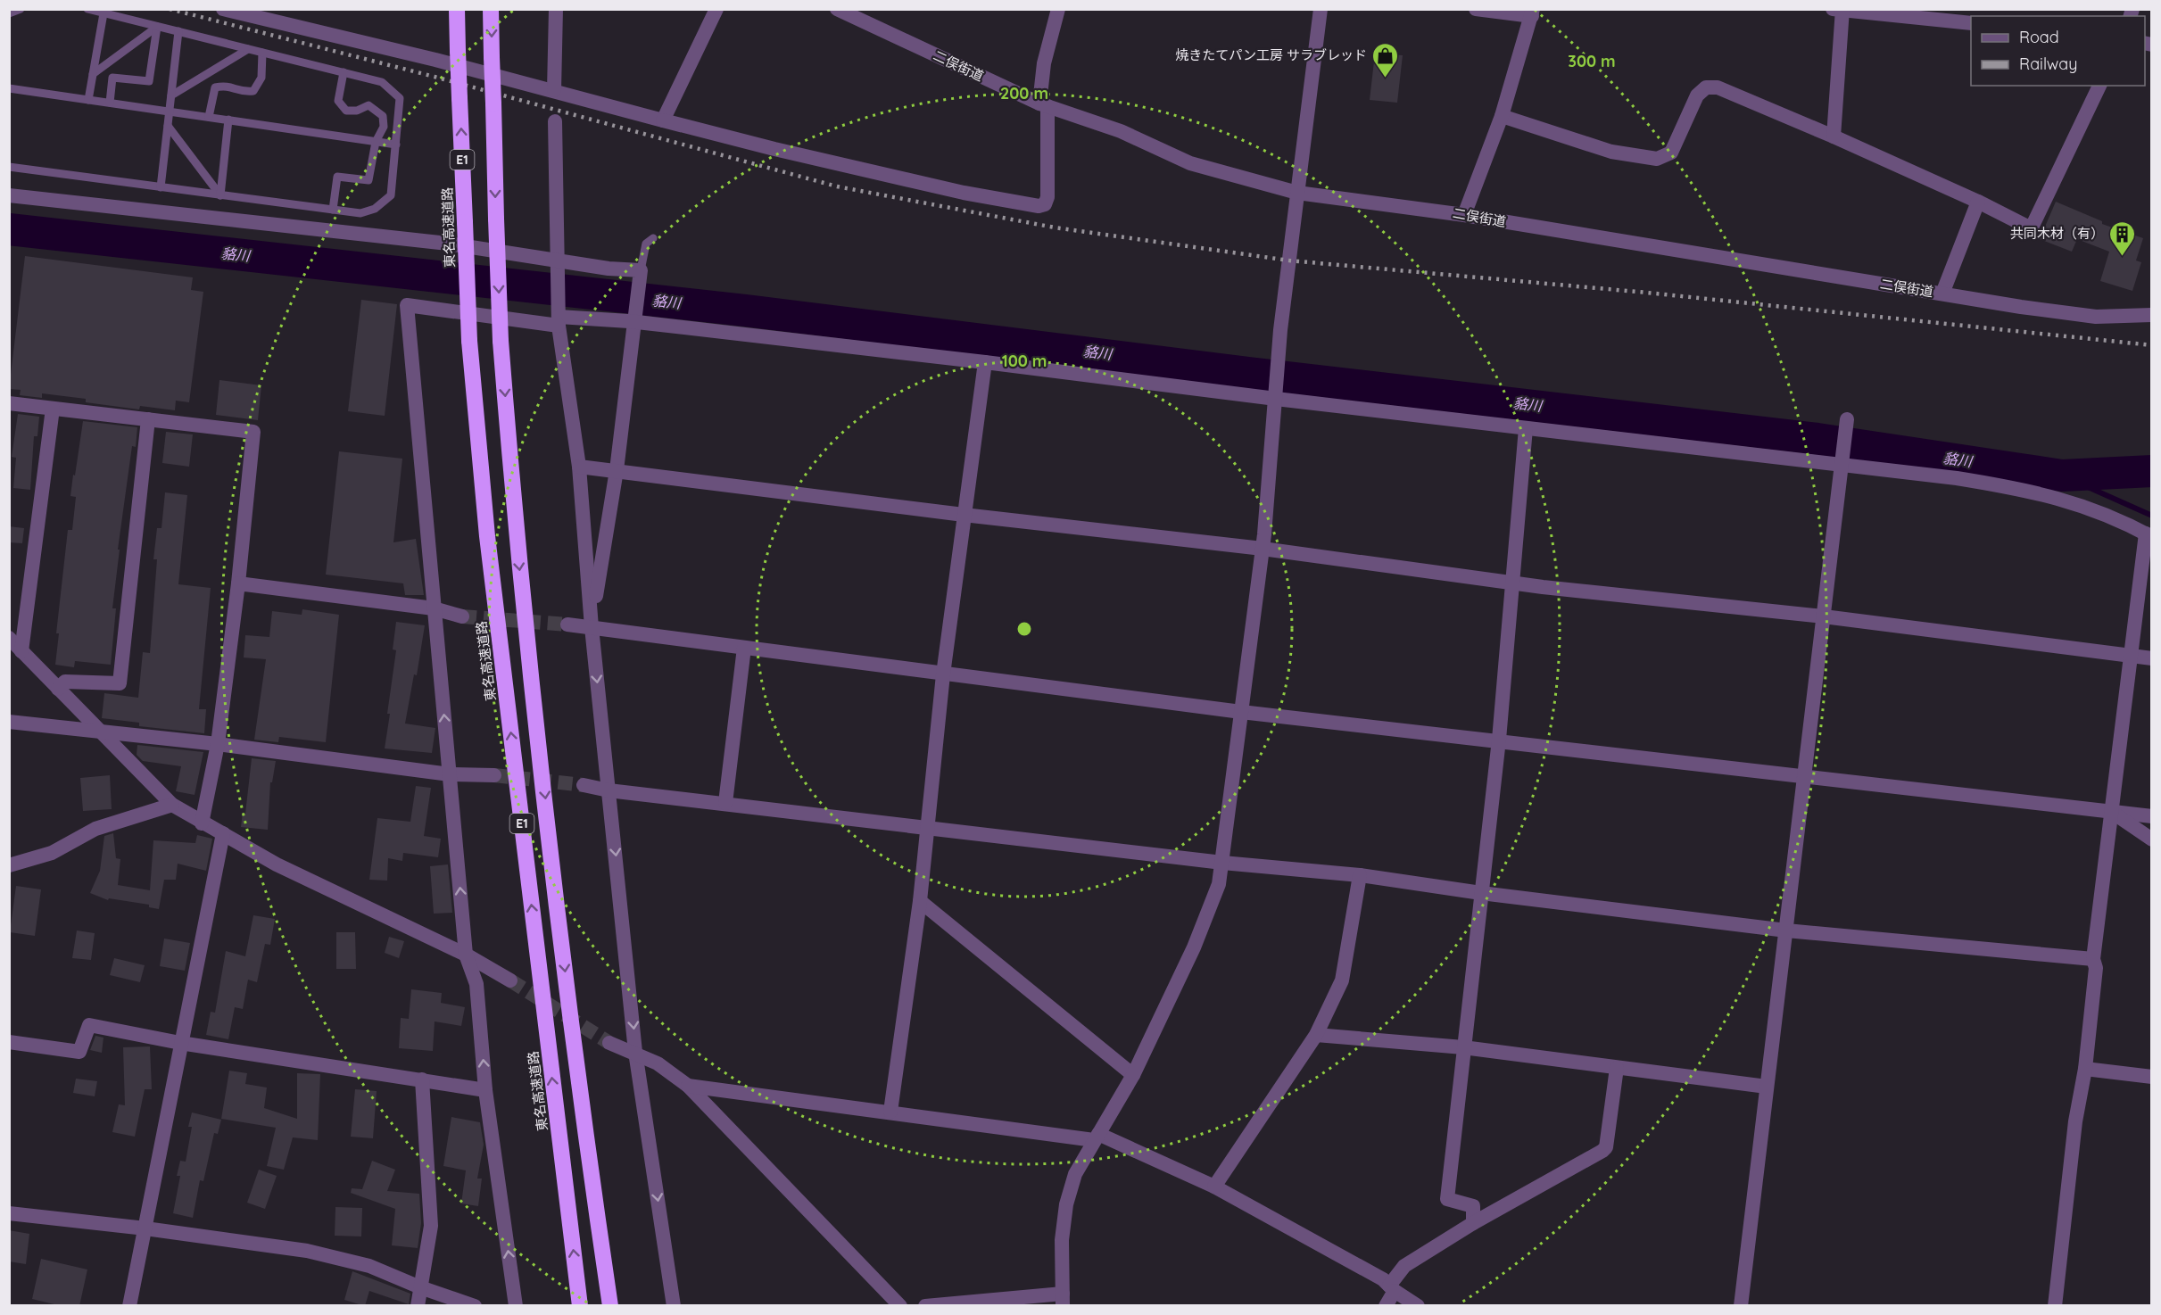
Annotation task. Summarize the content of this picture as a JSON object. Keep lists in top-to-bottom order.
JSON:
{
  "streets": {
    "highway": ["E1", "東名高速道路"],
    "street": ["二俣街道"]
  },
  "water": ["貉川"],
  "places": {
    "shop": ["焼きたてパン工房 サラブレッド"],
    "building": ["共同木材（有）"]
  },
  "legend": ["Road", "Railway"],
  "rings": ["300 m", "200 m", "100 m"]
}
